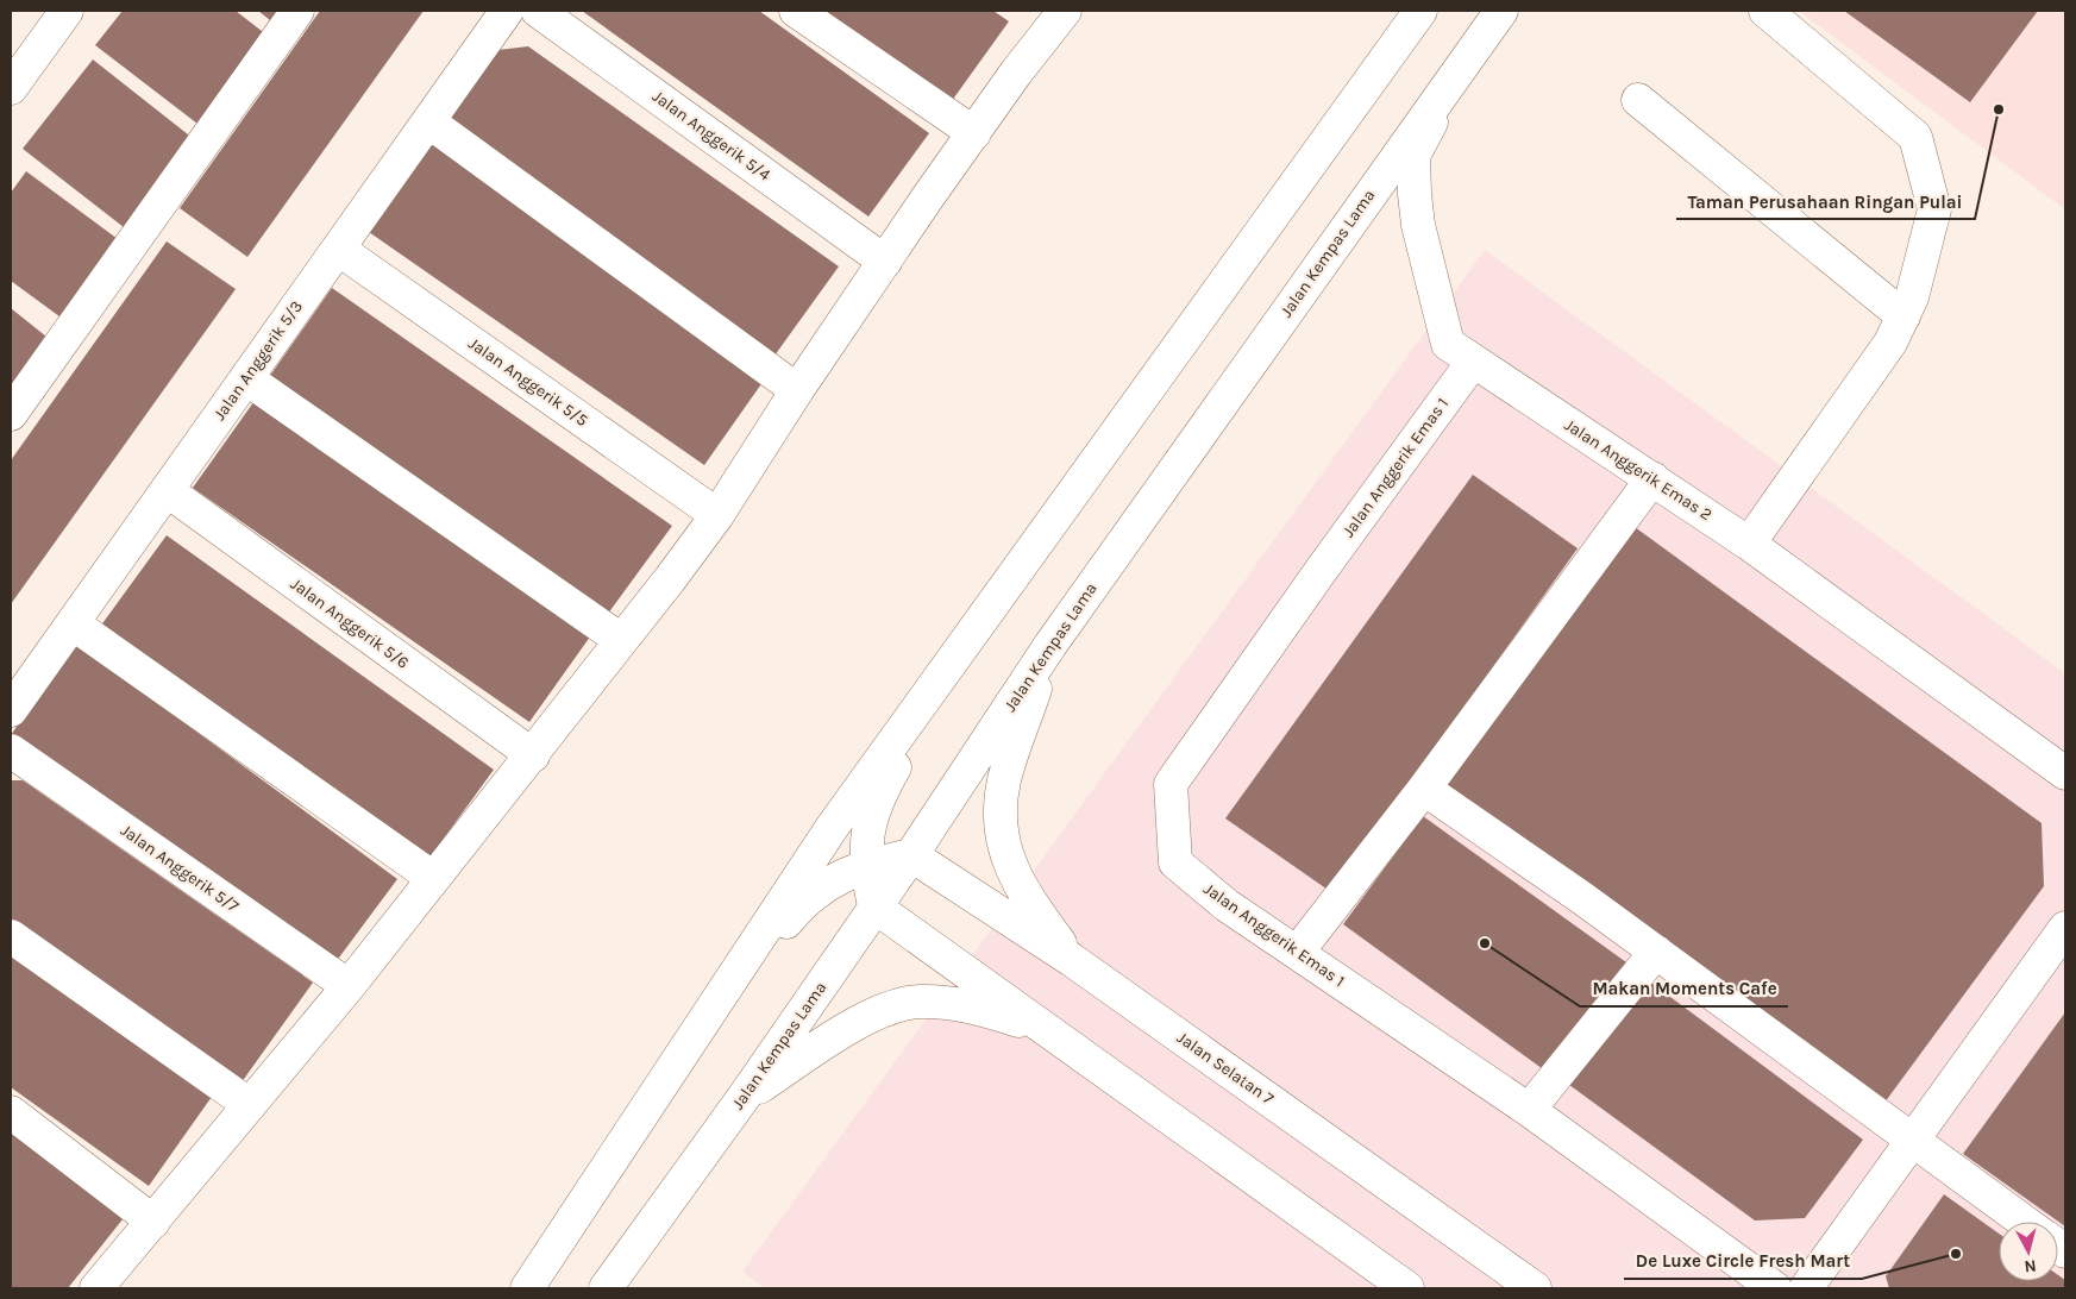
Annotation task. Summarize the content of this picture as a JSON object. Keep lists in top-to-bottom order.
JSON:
{
  "streets": {
    "street": [
      "Jalan Anggerik 5/4",
      "Jalan Kempas Lama",
      "Jalan Anggerik 5/3",
      "Jalan Anggerik 5/5",
      "Jalan Anggerik Emas 1",
      "Jalan Anggerik Emas 2",
      "Jalan Anggerik 5/6",
      "Jalan Anggerik 5/7",
      "Jalan Selatan 7"
    ]
  },
  "crossings": [
    ["Jalan Kempas Lama", "Jalan Anggerik Emas 2"],
    ["Jalan Kempas Lama", "Jalan Selatan 7"],
    ["Jalan Anggerik 5/3", "Jalan Anggerik 5/5"],
    ["Jalan Anggerik 5/3", "Jalan Anggerik 5/6"],
    ["Jalan Anggerik Emas 1", "Jalan Anggerik Emas 2"]
  ],
  "places": ["Taman Perusahaan Ringan Pulai", "Makan Moments Cafe", "De Luxe Circle Fresh Mart"],
  "north": "bottom"
}
